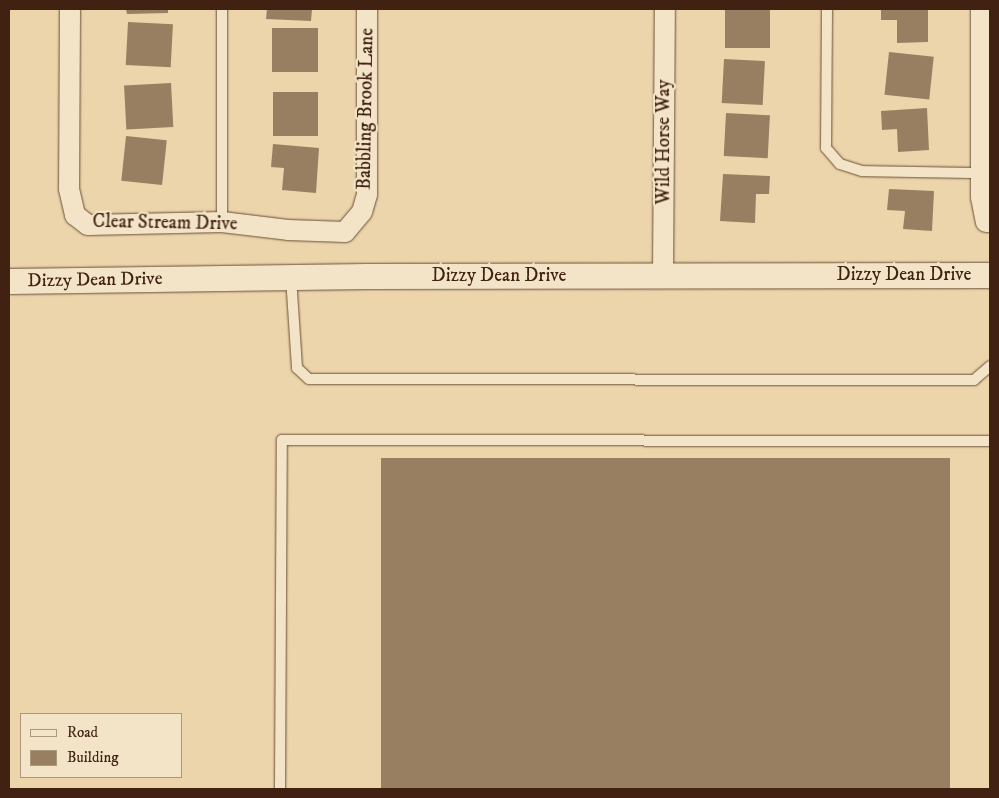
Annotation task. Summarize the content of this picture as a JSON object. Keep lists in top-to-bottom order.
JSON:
{
  "streets": {
    "street": [
      "Babbling Brook Lane",
      "Wild Horse Way",
      "Clear Stream Drive",
      "Dizzy Dean Drive"
    ]
  },
  "crossings": [
    ["Babbling Brook Lane", "Clear Stream Drive"],
    ["Wild Horse Way", "Dizzy Dean Drive"]
  ],
  "legend": ["Road", "Building"]
}
